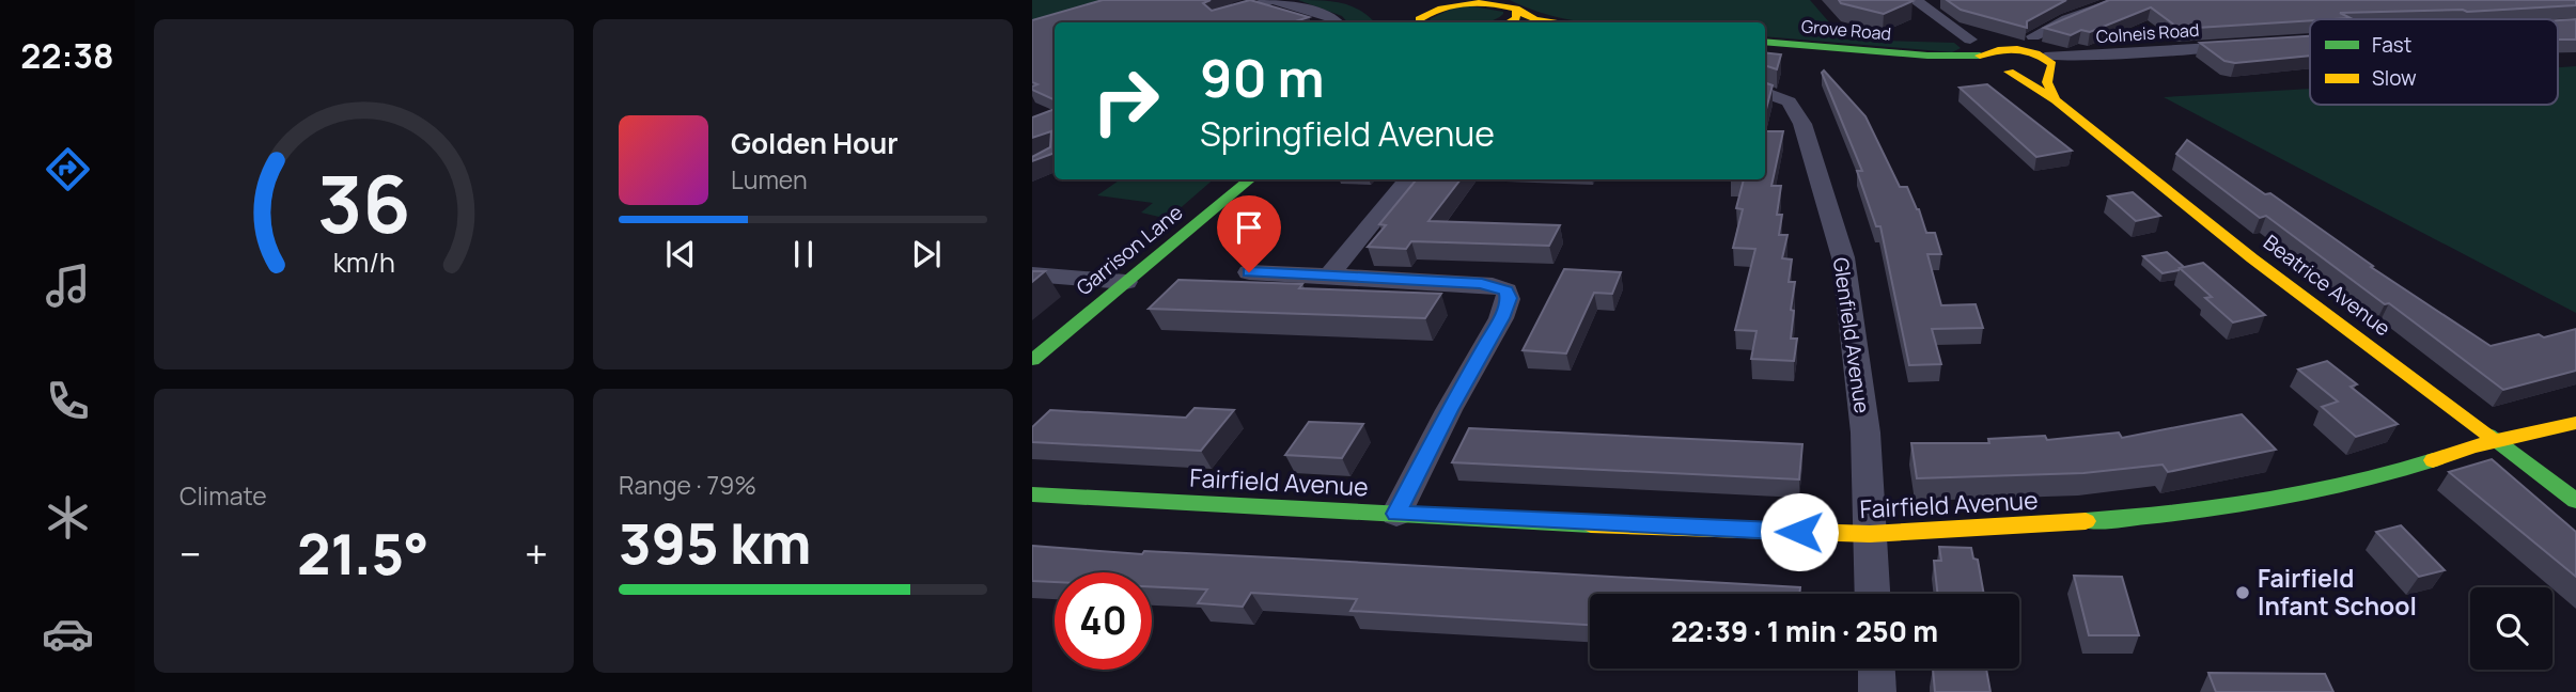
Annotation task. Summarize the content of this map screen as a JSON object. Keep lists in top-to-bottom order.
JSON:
{
  "streets": {
    "main road": [
      "Grove Road",
      "Garrison Lane",
      "Beatrice Avenue",
      "Fairfield Avenue"
    ],
    "street": ["Colneis Road", "Glenfield Avenue"]
  },
  "crossings": [
    ["Beatrice Avenue", "Fairfield Avenue"],
    ["Glenfield Avenue", "Fairfield Avenue"]
  ],
  "places": ["Fairfield Infant School"],
  "legend": ["Fast", "Slow"],
  "page": {
    "tabs": "22:38",
    "turn": ["90 m", "Springfield Avenue"],
    "song": ["Golden Hour", "Lumen"],
    "tile": [
      "Climate",
      ["Range · 79%", "395 km"]
    ],
    "heat": ["−", "21.5°", "+"],
    "limit": "40",
    "trip": "22:39 · 1 min · 250 m",
    "gauge": ["36", "km/h"]
  }
}
